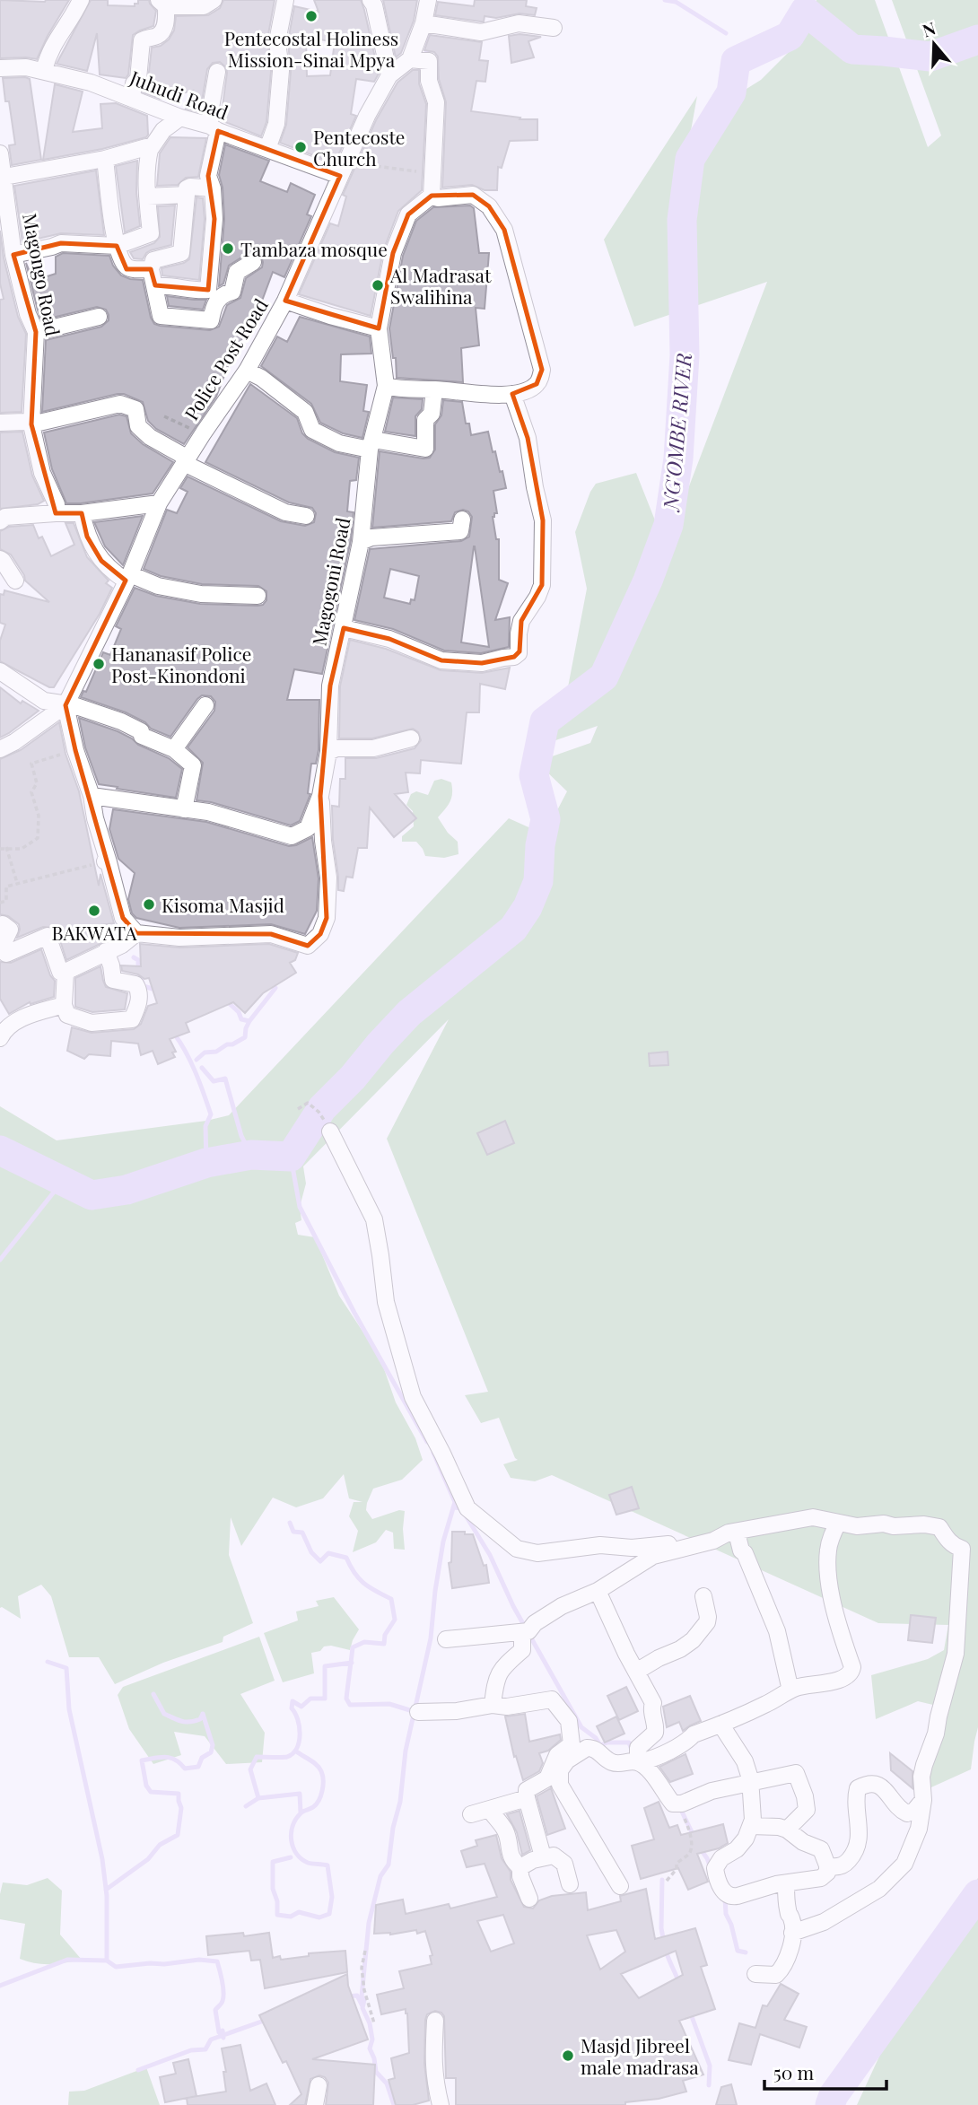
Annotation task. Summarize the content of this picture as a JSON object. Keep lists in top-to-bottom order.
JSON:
{
  "streets": {
    "street": [
      "Juhudi Road",
      "Magongo Road",
      "Police Post Road",
      "Magogoni Road"
    ]
  },
  "crossings": [
    ["Juhudi Road", "Police Post Road"]
  ],
  "water": ["NG'OMBE RIVER"],
  "places": [
    "Pentecostal Holiness Mission-Sinai Mpya",
    "Pentecoste Church",
    "Tambaza mosque",
    "Al Madrasat Swalihina",
    "Hananasif Police Post-Kinondoni",
    "Kisoma Masjid",
    "BAKWATA",
    "Masjd Jibreel male madrasa"
  ],
  "scale_bar": "50 m",
  "north": "top"
}
